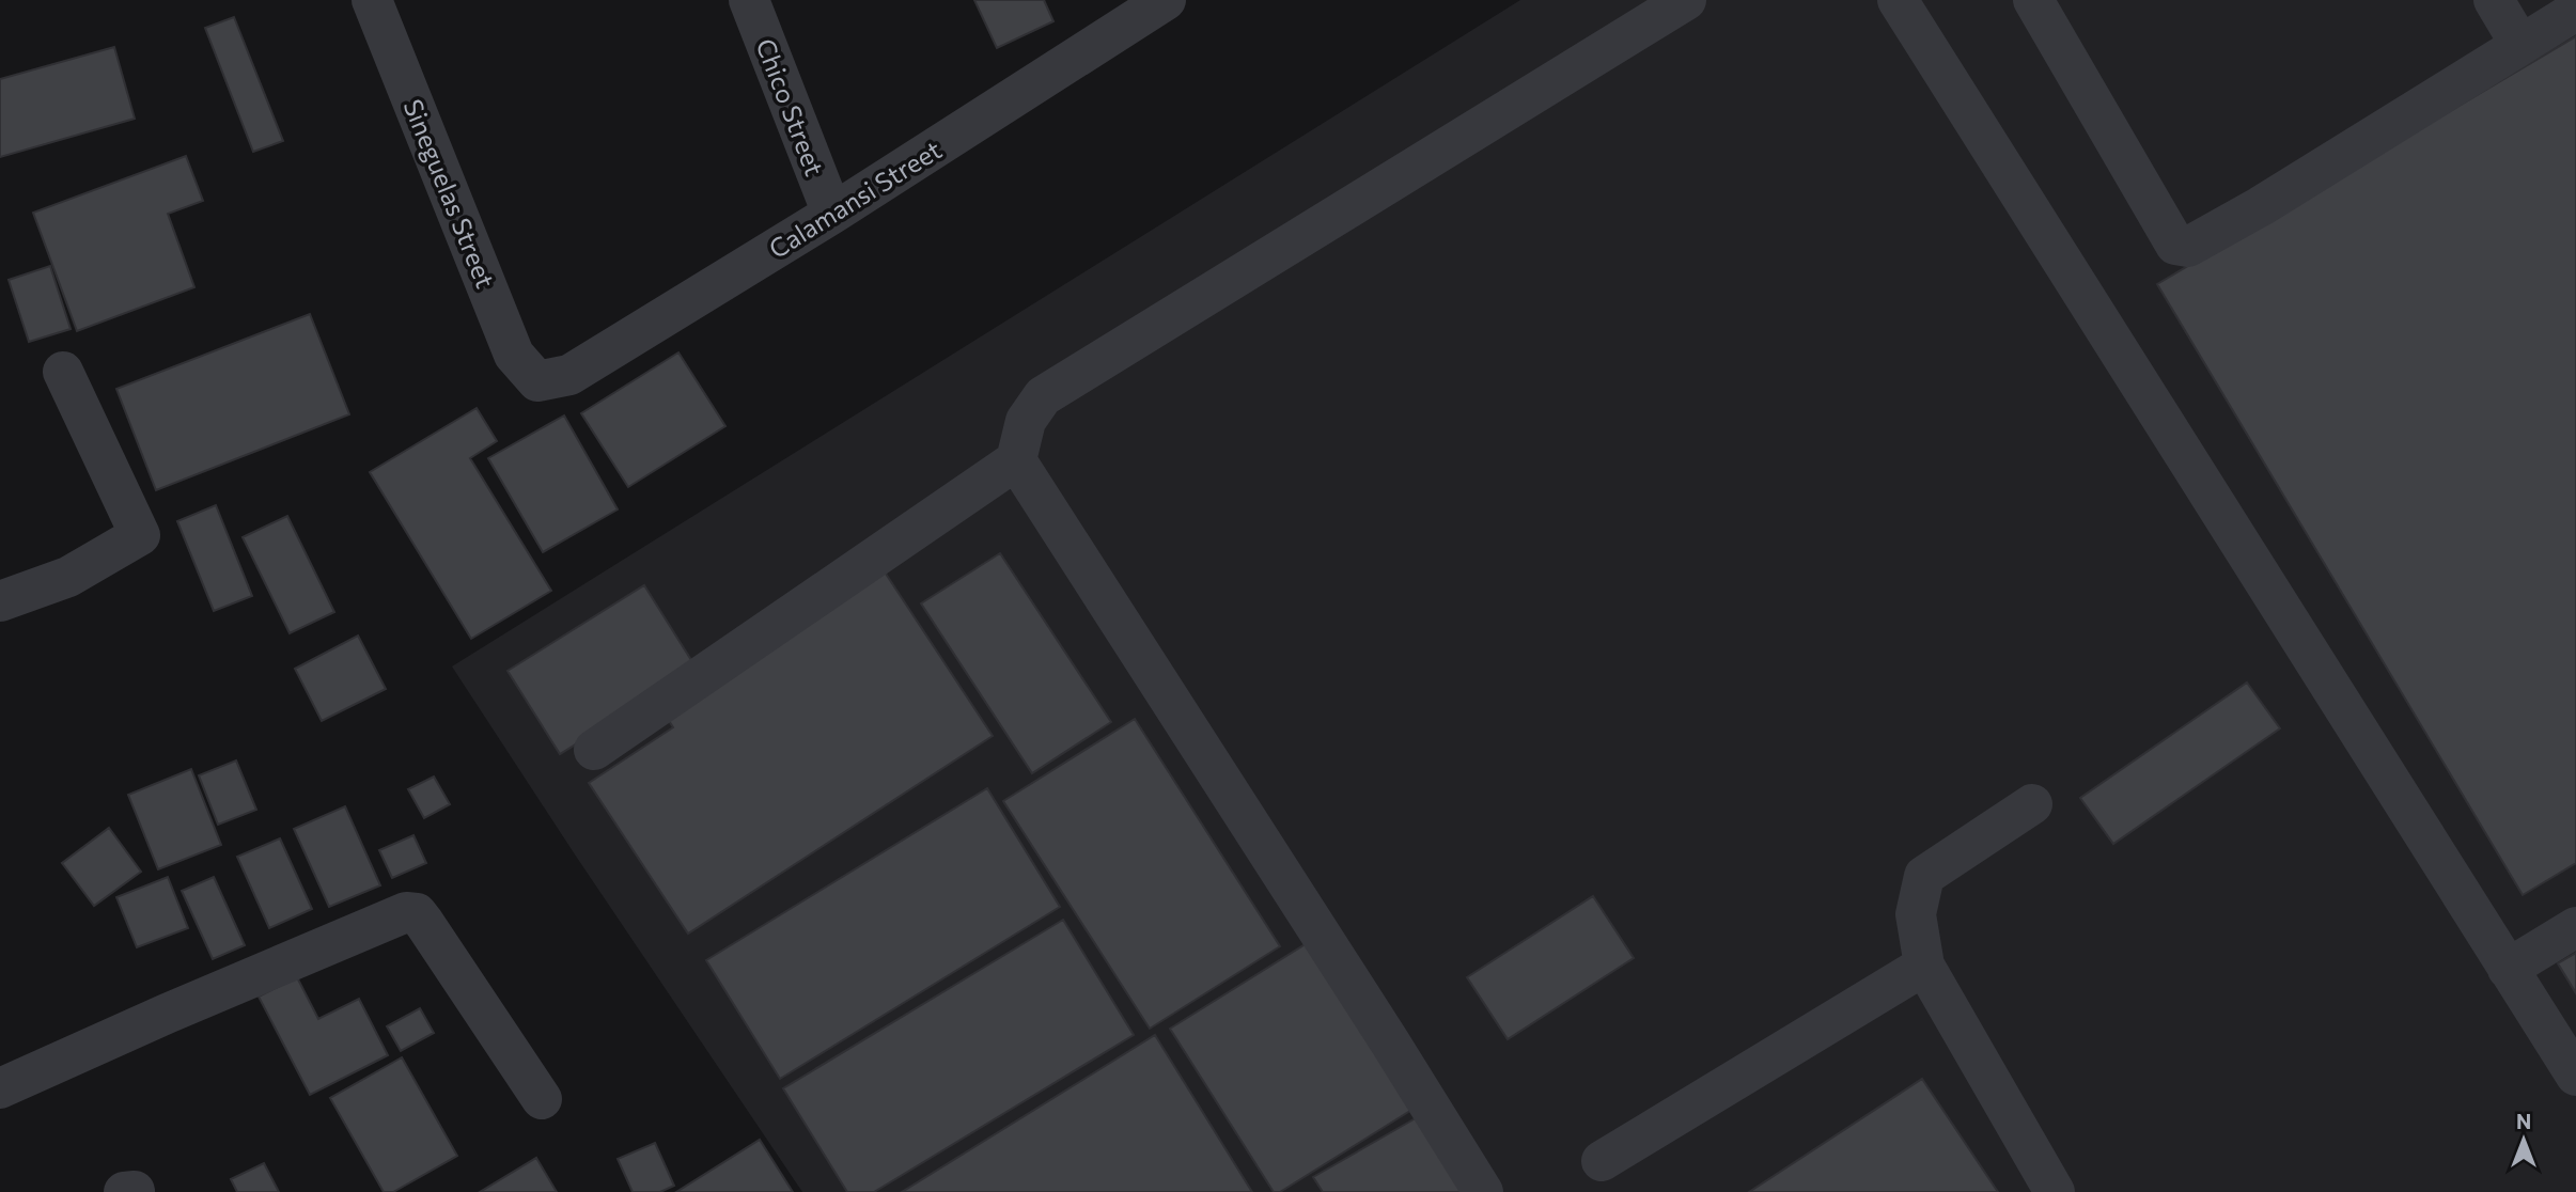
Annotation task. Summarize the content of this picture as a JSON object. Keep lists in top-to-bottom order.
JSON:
{
  "streets": {
    "street": ["Chico Street", "Sineguelas Street", "Calamansi Street"]
  },
  "crossings": [
    ["Chico Street", "Calamansi Street"],
    ["Sineguelas Street", "Calamansi Street"]
  ],
  "north": "top"
}
